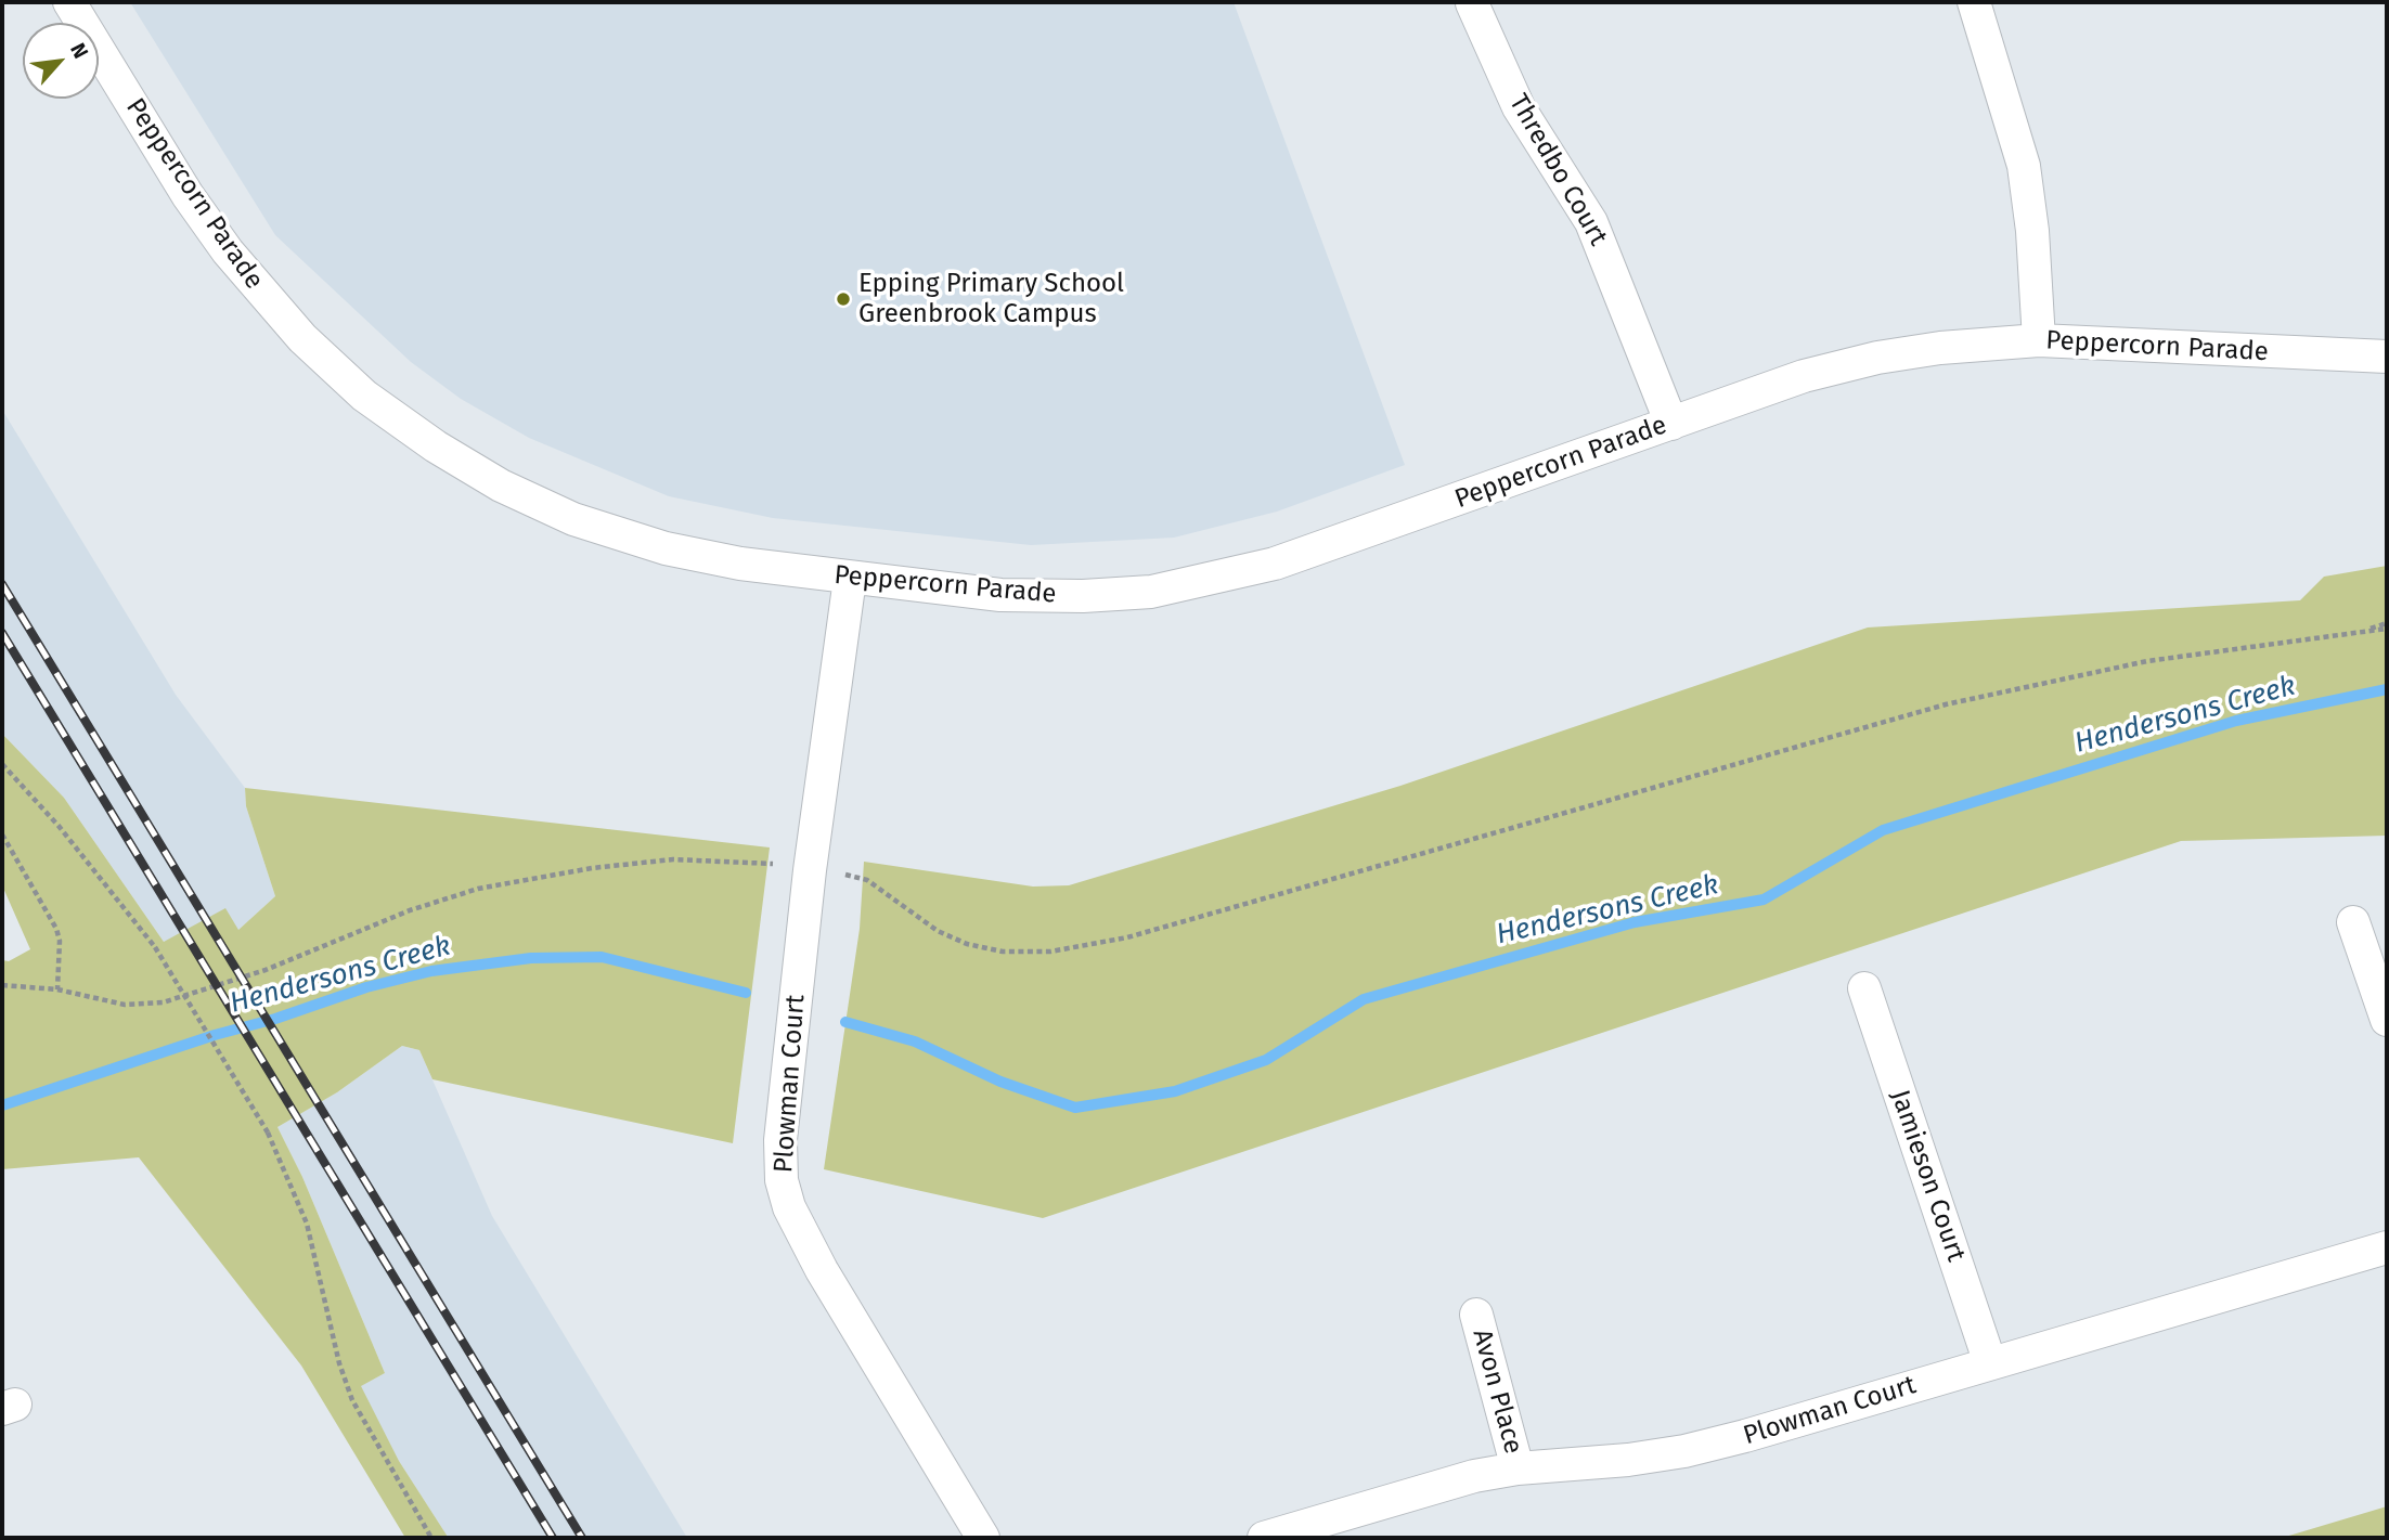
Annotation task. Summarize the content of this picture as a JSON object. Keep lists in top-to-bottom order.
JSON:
{
  "streets": {
    "street": [
      "Thredbo Court",
      "Peppercorn Parade",
      "Plowman Court",
      "Jamieson Court",
      "Avon Place"
    ]
  },
  "crossings": [
    ["Thredbo Court", "Peppercorn Parade"],
    ["Peppercorn Parade", "Plowman Court"],
    ["Plowman Court", "Jamieson Court"],
    ["Plowman Court", "Avon Place"]
  ],
  "water": ["Hendersons Creek"],
  "places": ["Epping Primary School Greenbrook Campus"],
  "north": "top right"
}
